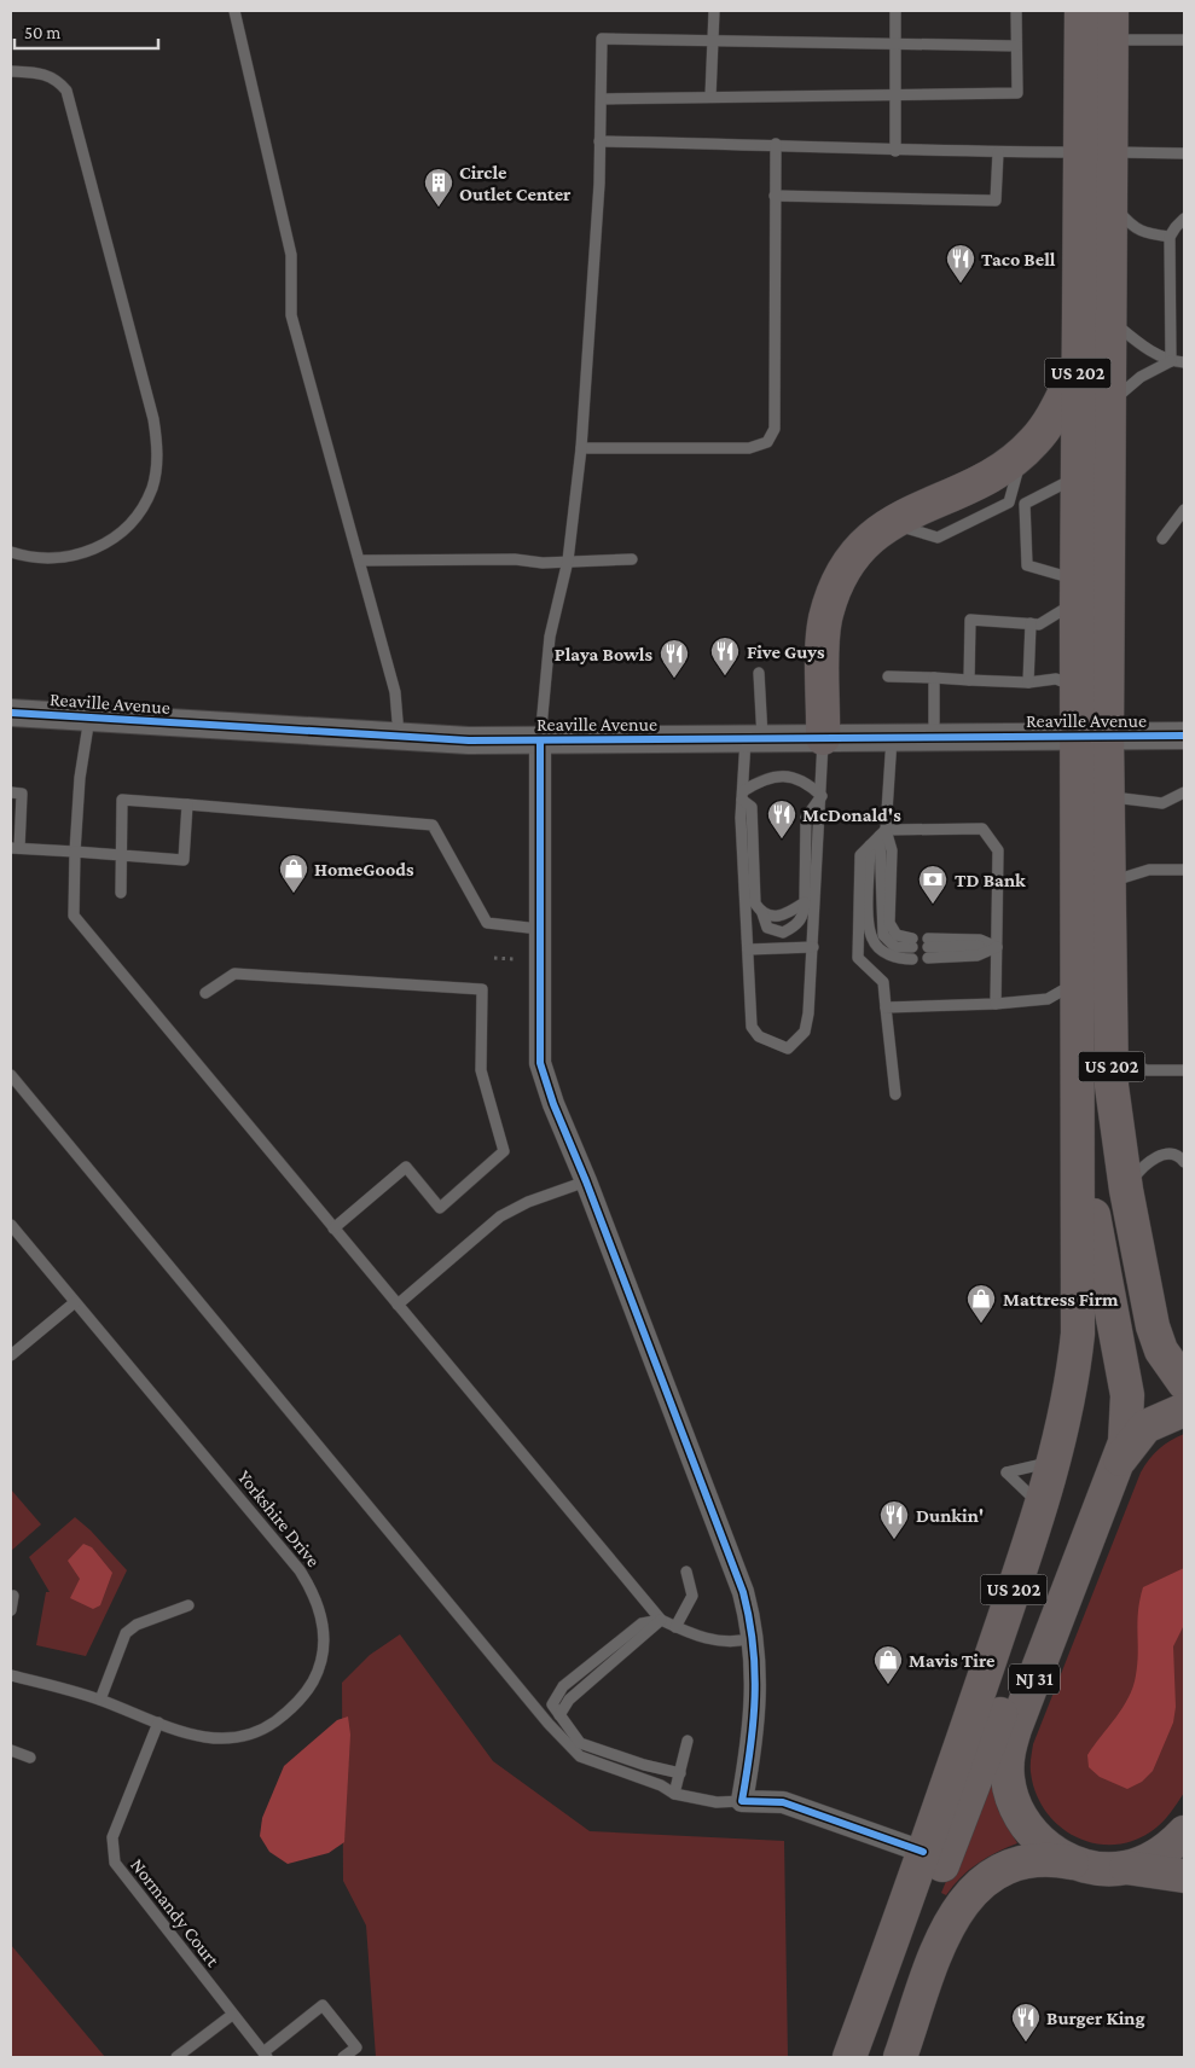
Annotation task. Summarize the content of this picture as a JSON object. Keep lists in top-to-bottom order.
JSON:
{
  "streets": {
    "highway": ["US 202", "NJ 31"],
    "street": ["Reaville Avenue"],
    "lane": ["Yorkshire Drive", "Normandy Court"]
  },
  "crossings": [
    ["US 202", "Reaville Avenue"],
    ["US 202", "NJ 31"],
    ["Yorkshire Drive", "Normandy Court"]
  ],
  "places": {
    "building": ["Circle Outlet Center"],
    "restaurant": [
      "Taco Bell",
      "Five Guys",
      "Playa Bowls",
      "McDonald's",
      "Dunkin'",
      "Burger King"
    ],
    "shop": ["HomeGoods", "Mattress Firm", "Mavis Tire"],
    "bank": ["TD Bank"]
  },
  "scale_bar": "50 m"
}
